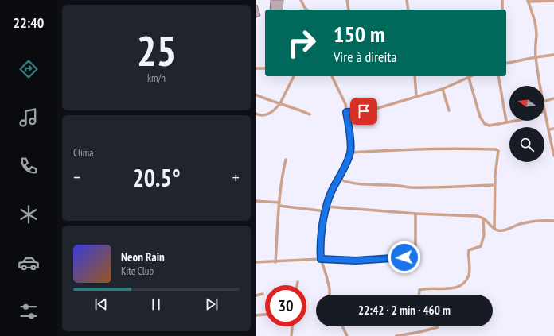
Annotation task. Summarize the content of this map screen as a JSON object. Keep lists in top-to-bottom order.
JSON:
{
  "north": "left",
  "page": {
    "tabs": "22:40",
    "tile": [
      ["25", "km/h"],
      "Clima"
    ],
    "turn": ["150 m", "Vire à direita"],
    "heat": ["−", "20.5°", "+"],
    "song": ["Neon Rain", "Kite Club"],
    "limit": "30",
    "trip": "22:42 · 2 min · 460 m"
  }
}
